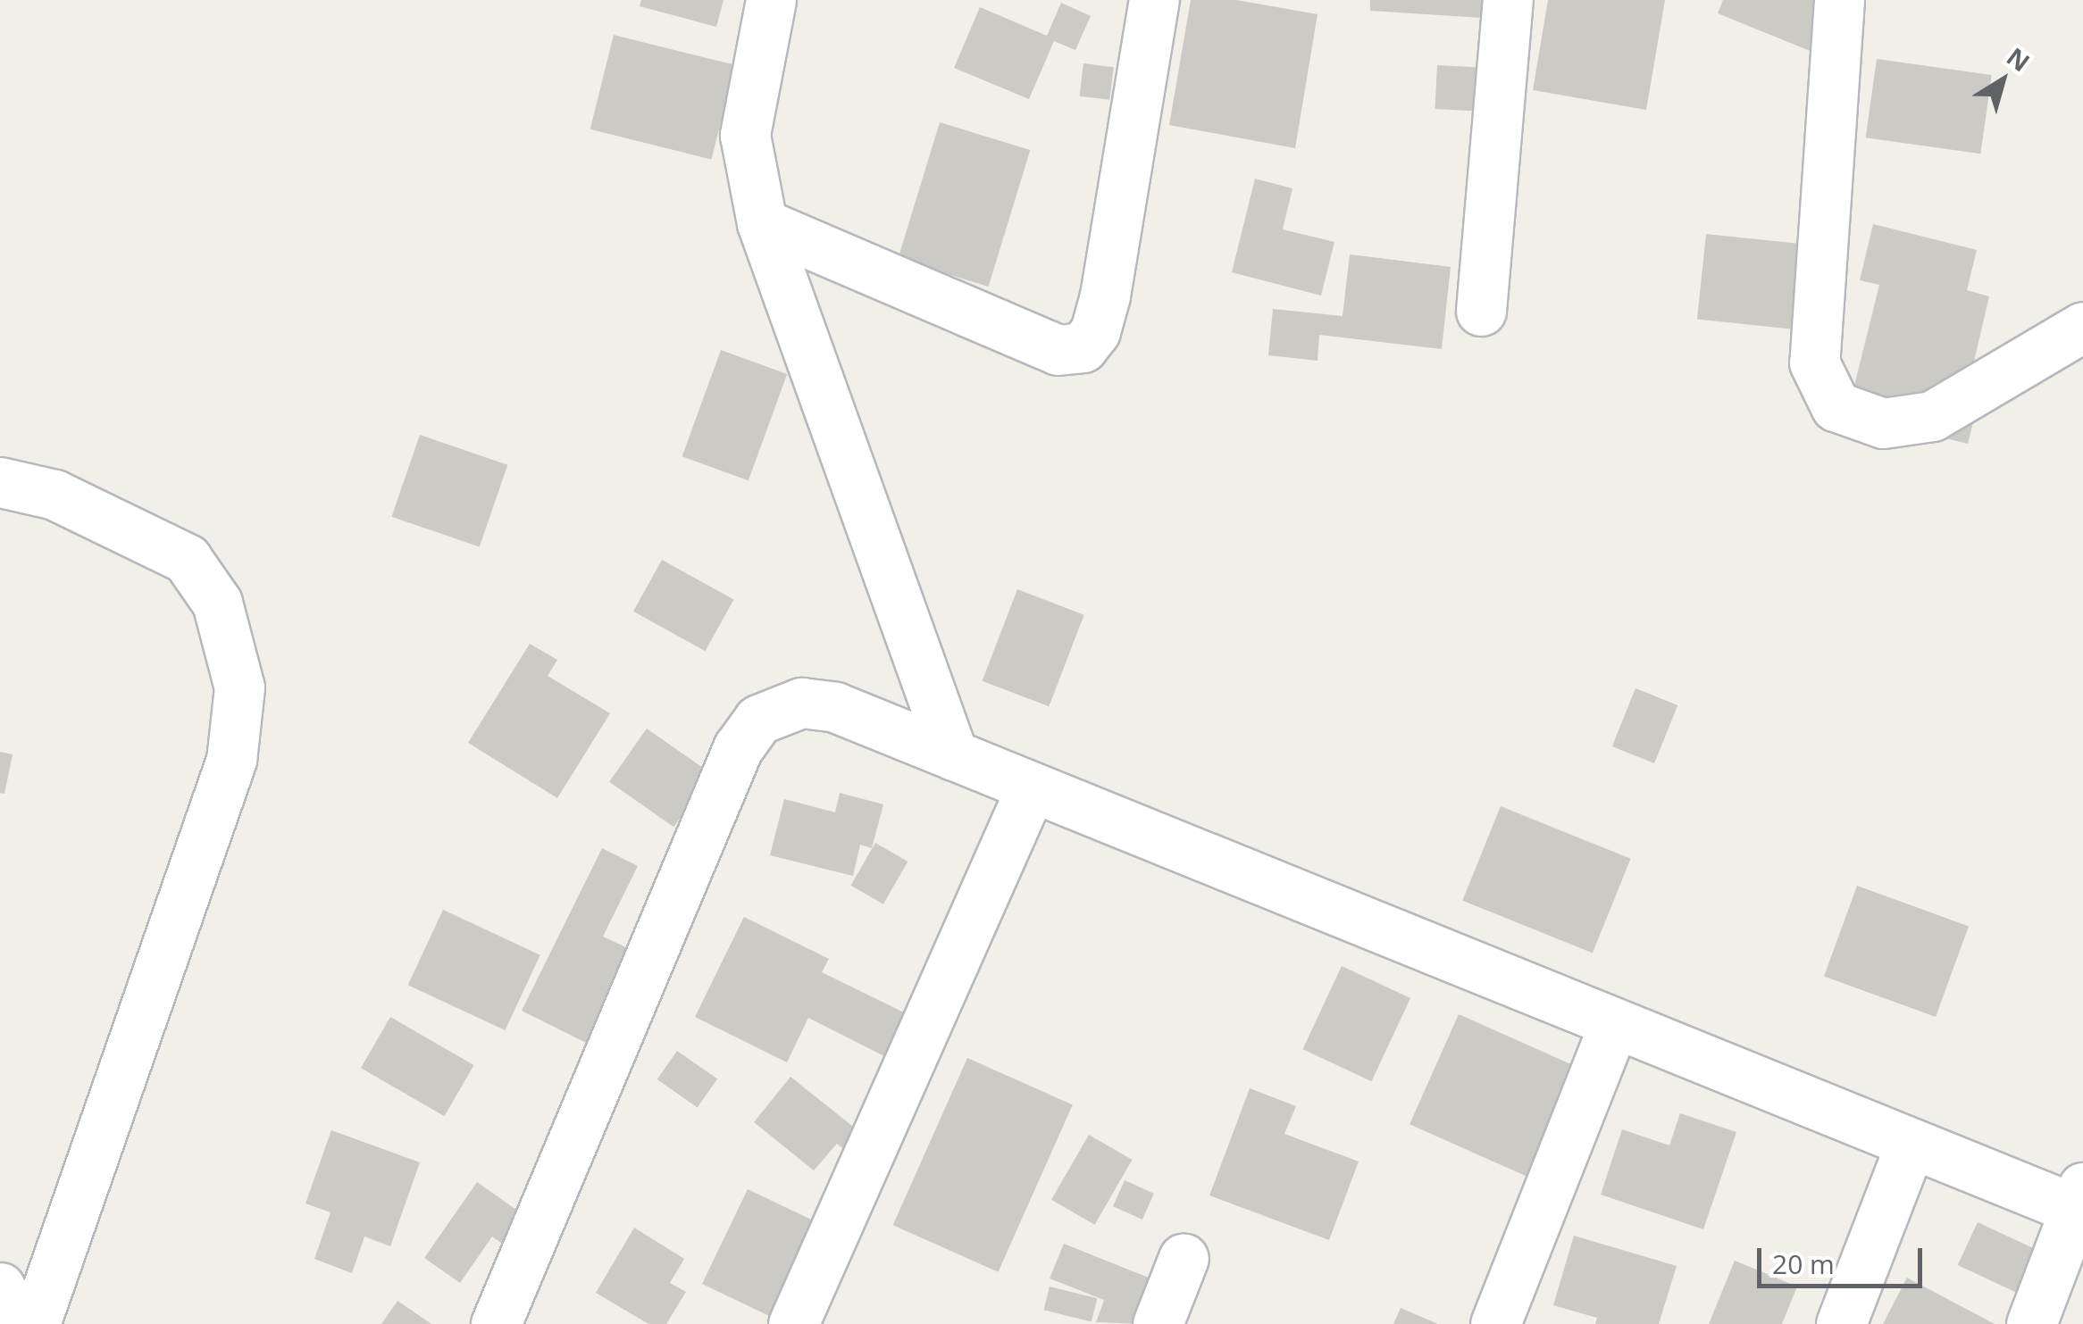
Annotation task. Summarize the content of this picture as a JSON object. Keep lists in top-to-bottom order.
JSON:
{
  "scale_bar": "20 m",
  "north": "top right"
}
